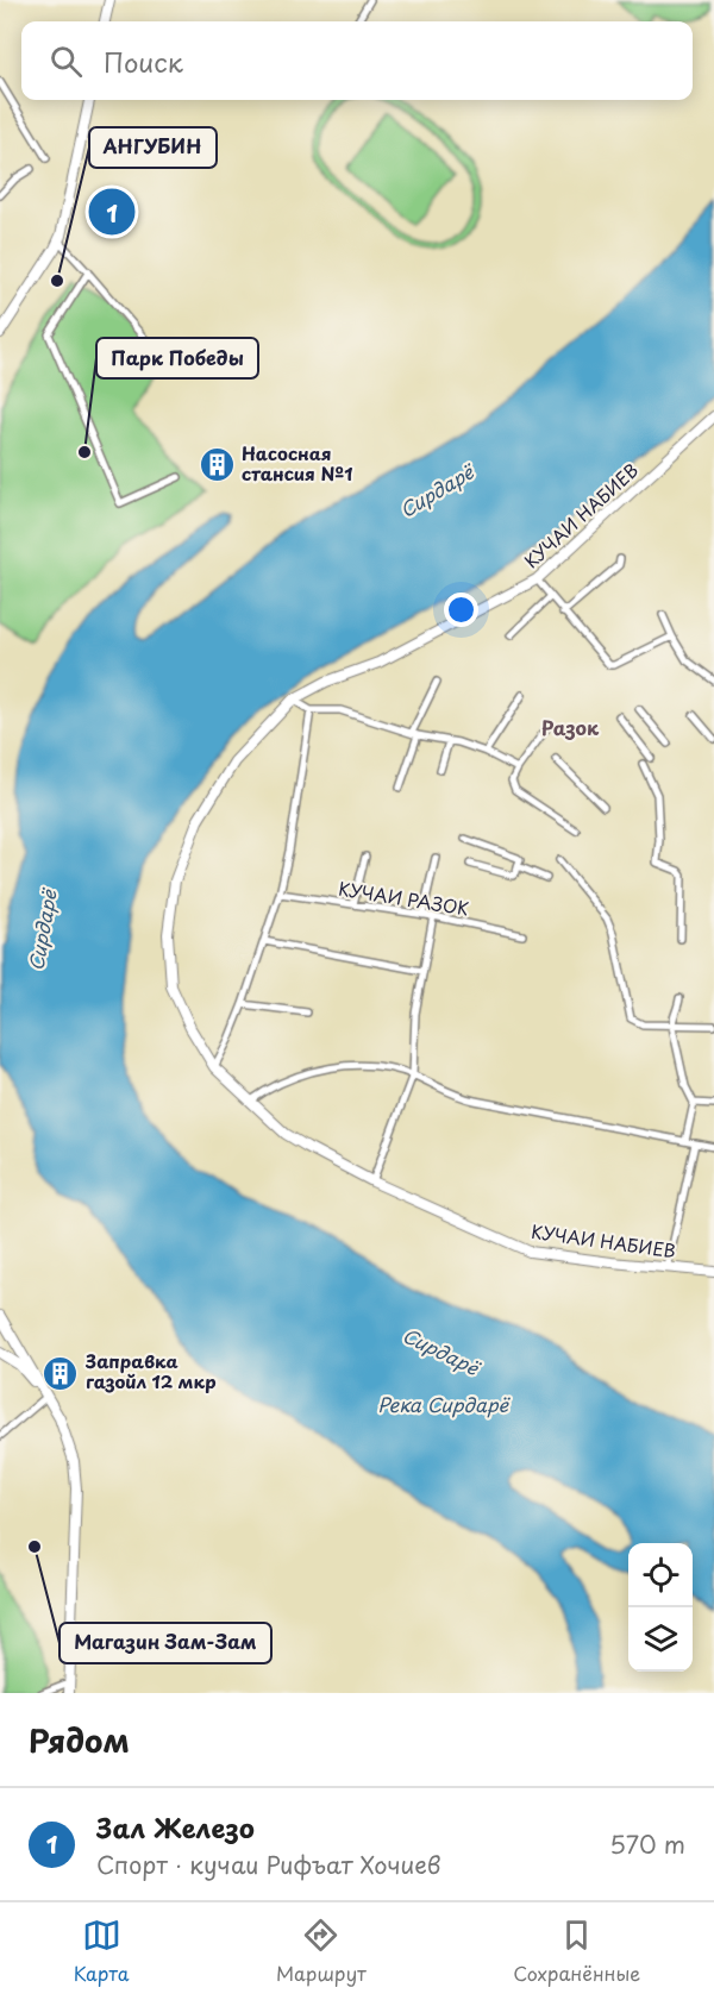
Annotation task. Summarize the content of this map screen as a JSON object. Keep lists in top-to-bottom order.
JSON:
{
  "streets": {
    "main road": ["КУЧАИ НАБИЕВ"],
    "street": ["КУЧАИ РАЗОК"]
  },
  "districts": ["Разок"],
  "water": ["Сирдарё", "Река Сирдарё"],
  "places": {
    "other": ["АНГУБИН", "Парк Победы", "Магазин Зам-Зам"],
    "building": ["Насосная стансия №1", "Заправка газойл 12 мкр"]
  },
  "page": {
    "search": "Поиск",
    "pins": "1",
    "heading": "Рядом",
    "list": [
      {
        "mark": "1",
        "name": "Зал Железо",
        "note": "Спорт · кучаи Рифъат Хочиев",
        "value": "570 m"
      }
    ],
    "nav": ["Карта", "Маршрут", "Сохранённые"]
  }
}
